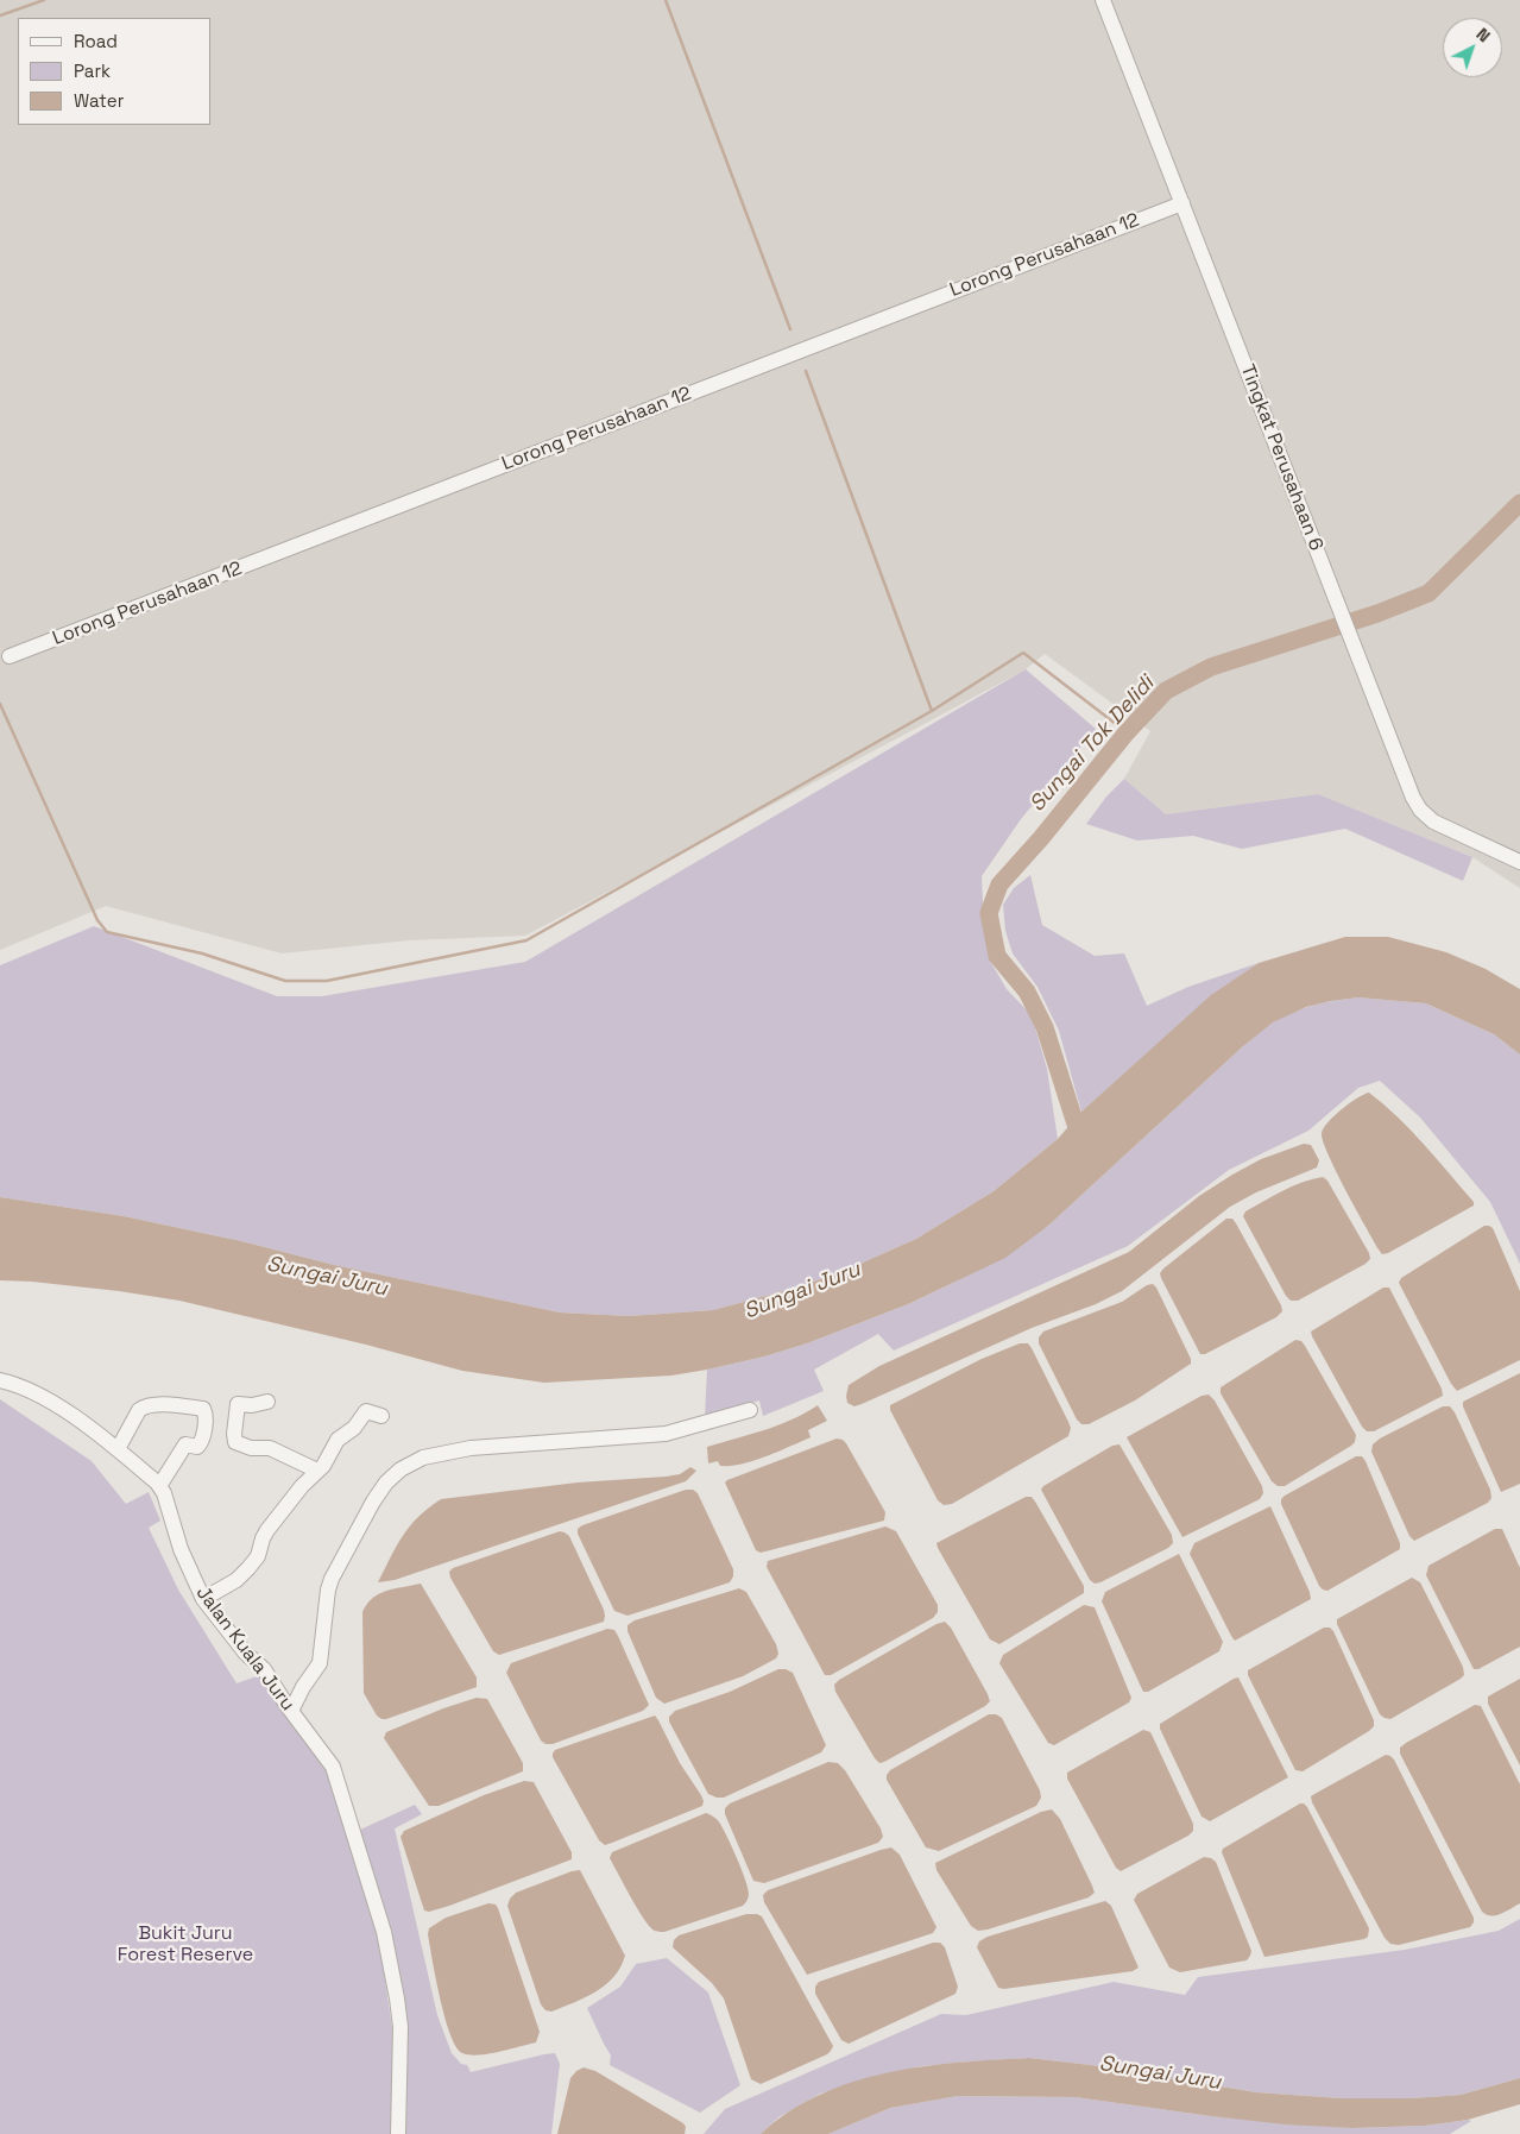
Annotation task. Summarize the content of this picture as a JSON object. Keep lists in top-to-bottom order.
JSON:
{
  "streets": {
    "street": ["Lorong Perusahaan 12", "Tingkat Perusahaan 6", "Jalan Kuala Juru"]
  },
  "crossings": [
    ["Lorong Perusahaan 12", "Tingkat Perusahaan 6"]
  ],
  "water": ["Sungai Tok Delidi", "Sungai Juru"],
  "parks": ["Bukit Juru Forest Reserve"],
  "legend": ["Road", "Park", "Water"],
  "north": "top right"
}
